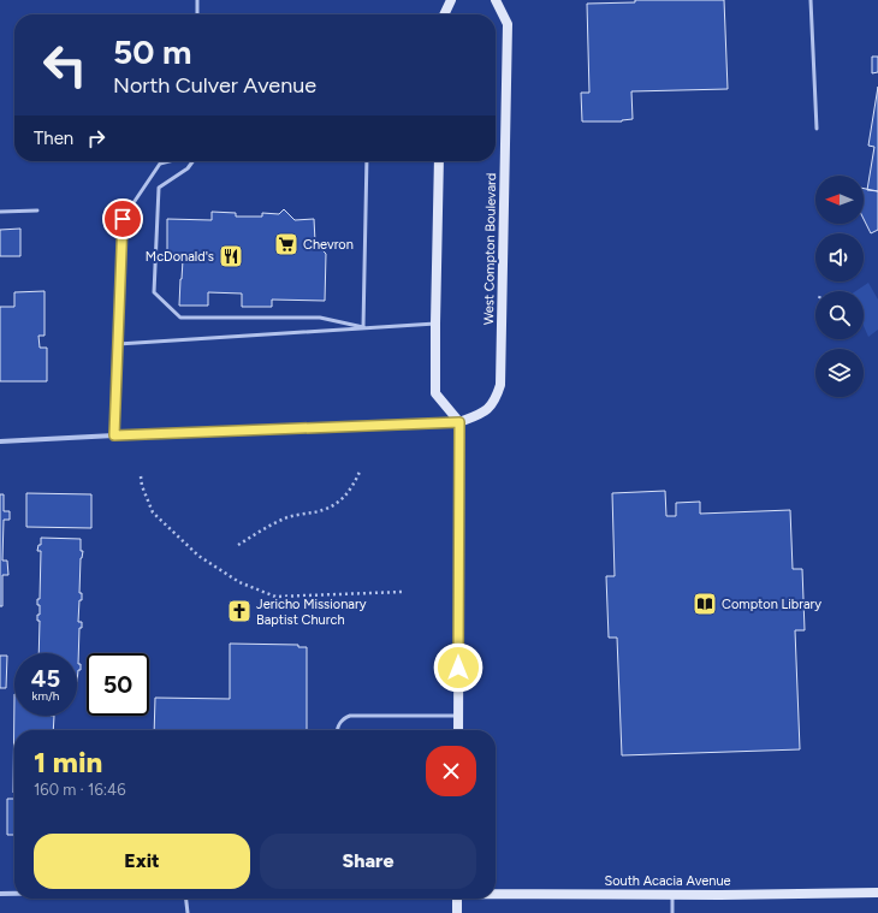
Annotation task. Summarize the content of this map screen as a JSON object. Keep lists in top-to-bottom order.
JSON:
{
  "streets": {
    "main road": ["West Compton Boulevard", "South Acacia Avenue"]
  },
  "places": {
    "supermarket": ["Chevron"],
    "restaurant": ["McDonald's"],
    "library": ["Compton Library"],
    "church": ["Jericho Missionary Baptist Church"]
  },
  "north": "left",
  "page": {
    "turn": ["50 m", "North Culver Avenue"],
    "then": "Then",
    "speed": "45 km/h",
    "limit": "50",
    "heading": ["1 min", "160 m · 16:46"],
    "buttons": ["Exit", "Share"]
  }
}
